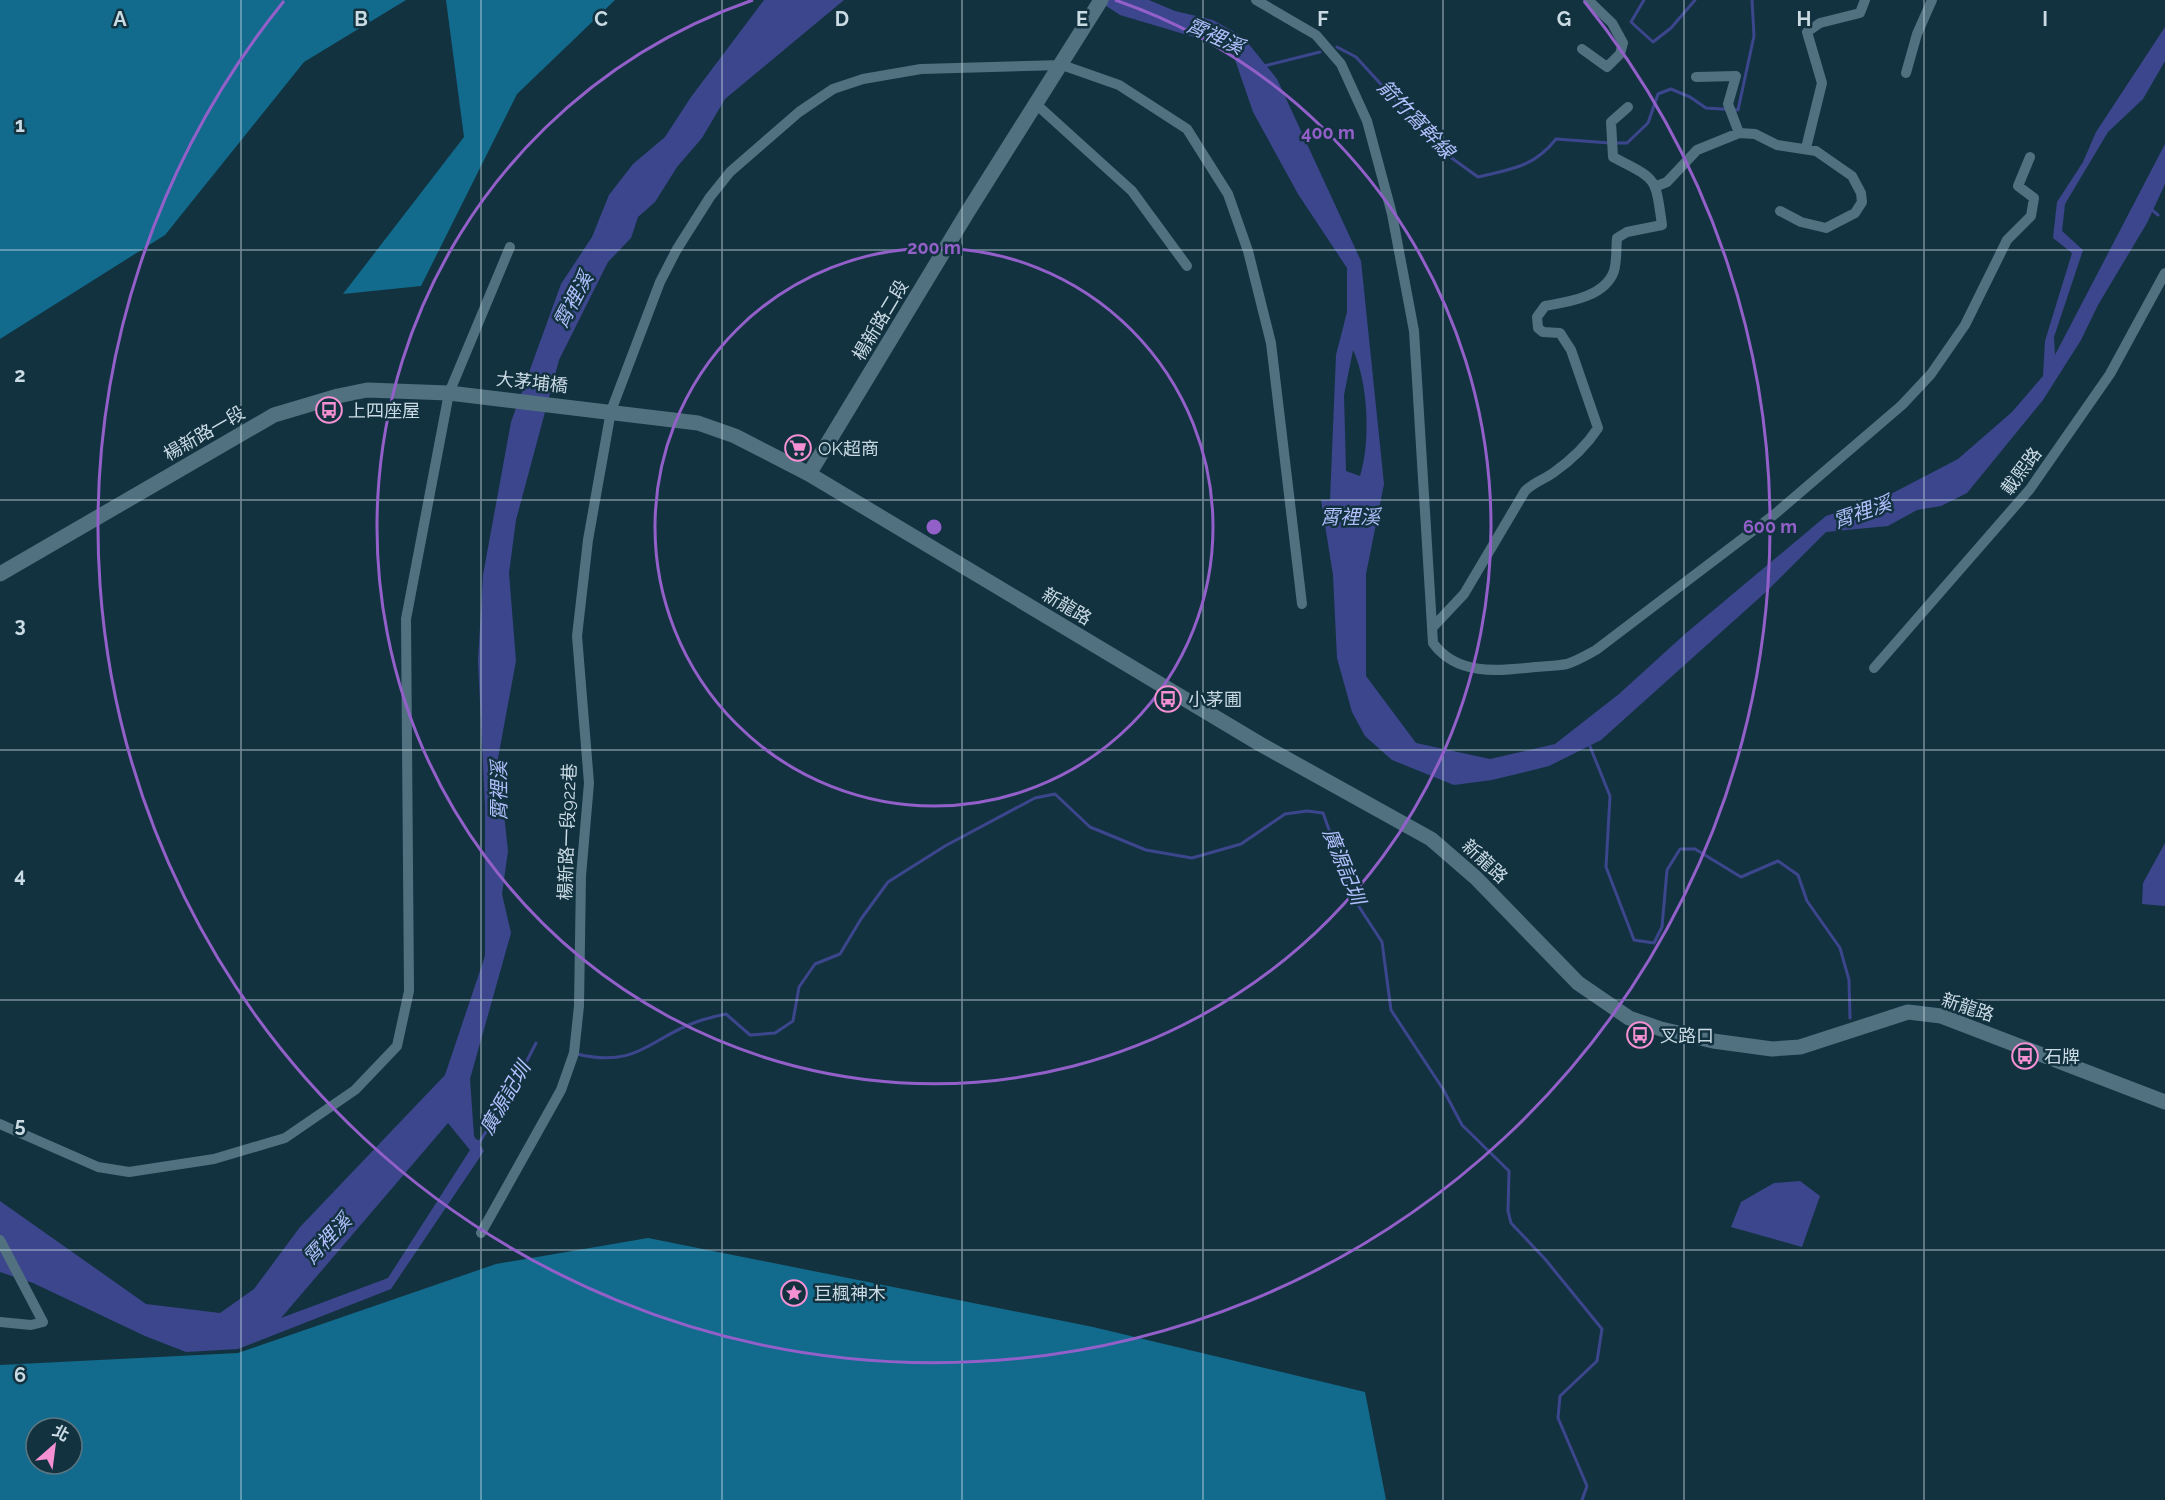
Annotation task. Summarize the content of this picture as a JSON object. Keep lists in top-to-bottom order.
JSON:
{
  "streets": {
    "street": [
      "楊新路二段",
      "大茅埔橋",
      "楊新路一段",
      "載熙路",
      "新龍路",
      "楊新路一段922巷"
    ]
  },
  "crossings": [
    ["楊新路二段", "新龍路"],
    ["楊新路二段", "楊新路一段922巷"],
    ["大茅埔橋", "楊新路一段"],
    ["大茅埔橋", "楊新路一段922巷"]
  ],
  "water": ["霄裡溪", "箭竹窩幹線", "廣源記圳"],
  "places": {
    "bus stop": [
      "上四座屋",
      "小茅圃",
      "叉路口",
      "石牌"
    ],
    "supermarket": ["OK超商"],
    "place": ["巨楓神木"]
  },
  "north": "top right",
  "grid": {
    "columns": [
      "A",
      "B",
      "C",
      "D",
      "E",
      "F",
      "G",
      "H",
      "I"
    ],
    "rows": [
      "1",
      "2",
      "3",
      "4",
      "5",
      "6"
    ]
  },
  "rings": ["400 m", "200 m", "600 m"]
}
